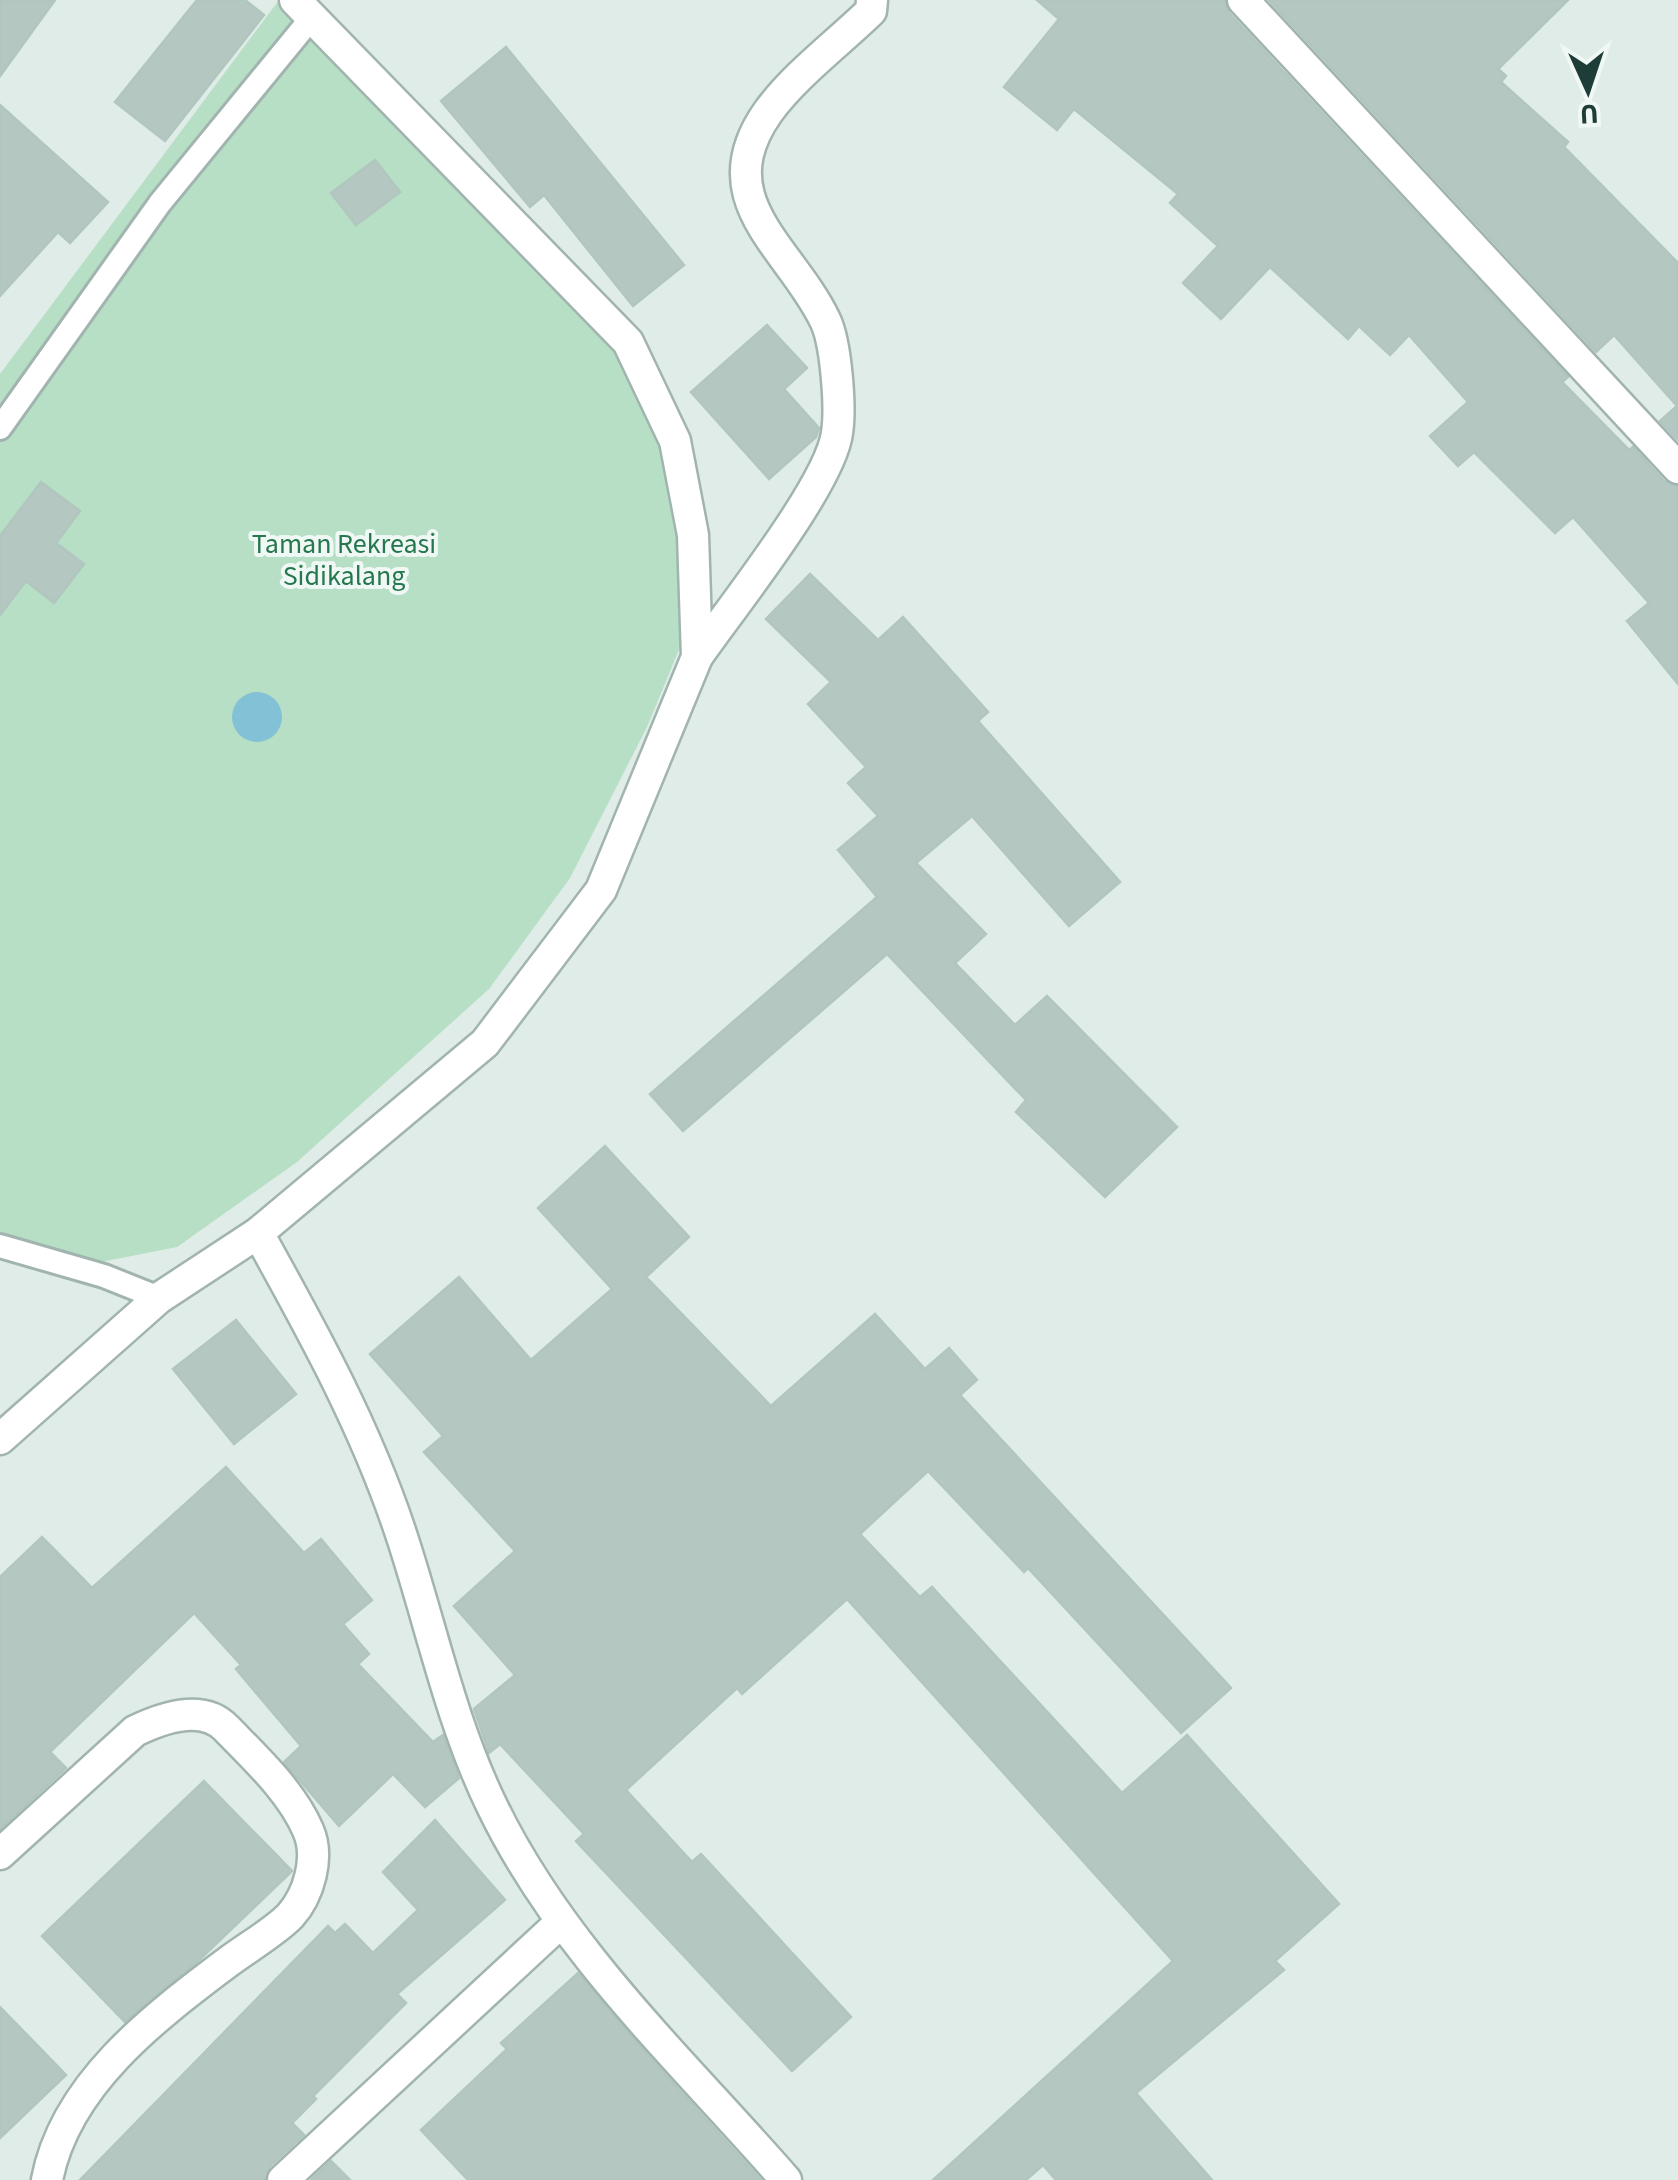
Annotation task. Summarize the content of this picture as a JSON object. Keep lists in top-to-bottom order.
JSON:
{
  "parks": ["Taman Rekreasi Sidikalang"],
  "north": "bottom"
}
